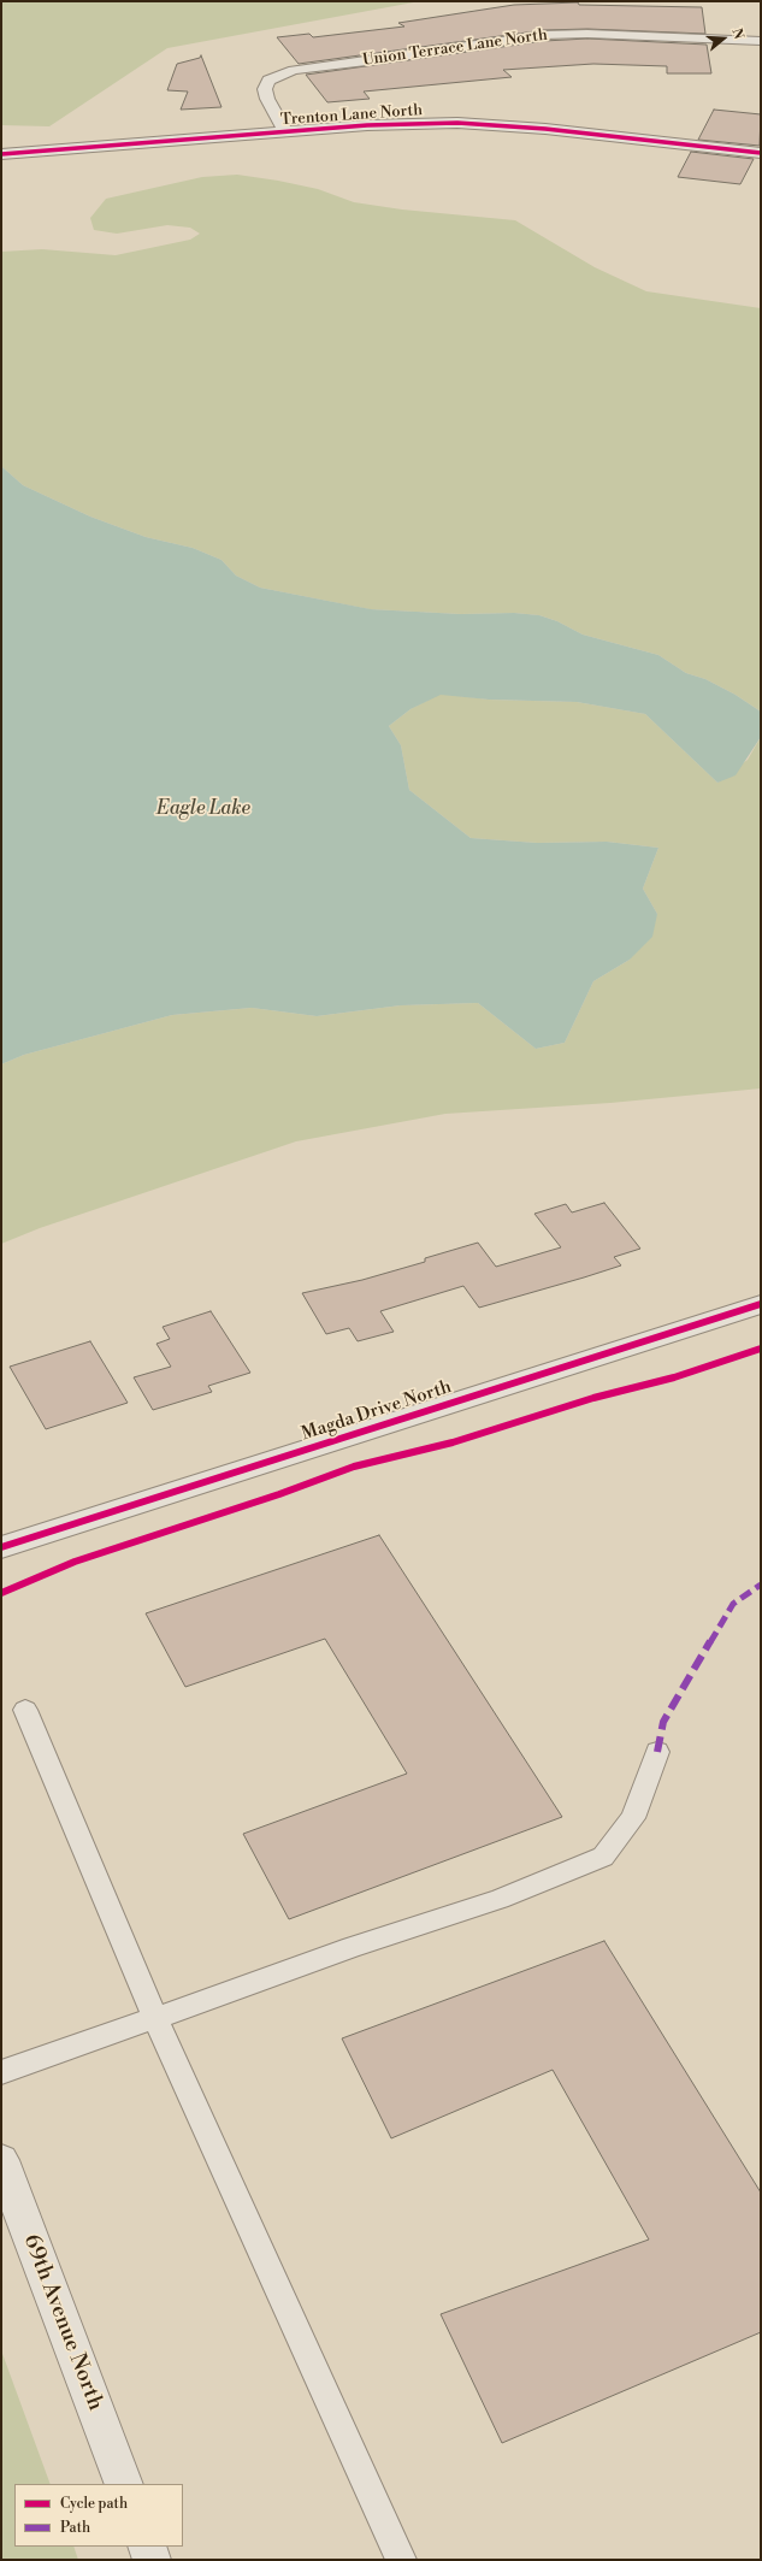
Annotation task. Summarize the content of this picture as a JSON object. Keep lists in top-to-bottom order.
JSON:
{
  "streets": {
    "street": [
      "Union Terrace Lane North",
      "Trenton Lane North",
      "Magda Drive North",
      "69th Avenue North"
    ]
  },
  "crossings": [
    ["Union Terrace Lane North", "Trenton Lane North"]
  ],
  "water": ["Eagle Lake"],
  "legend": ["Cycle path", "Path"],
  "north": "right"
}
